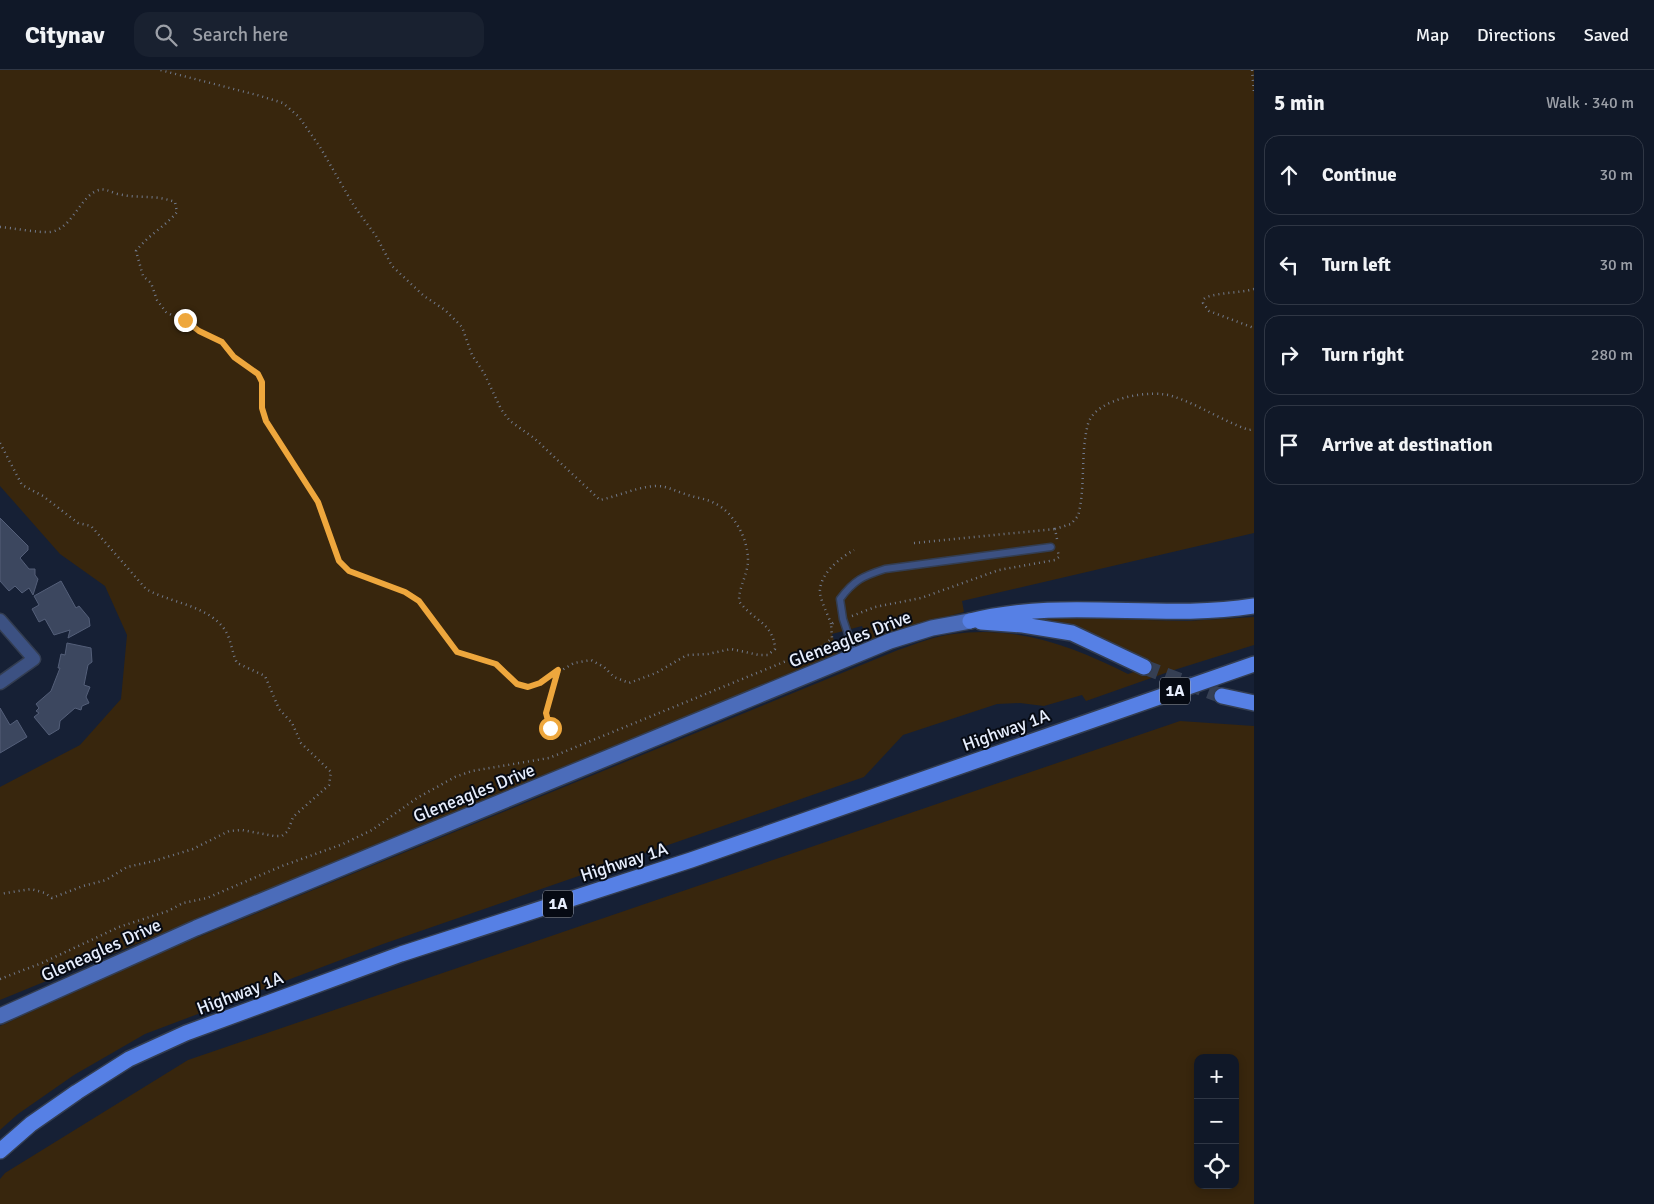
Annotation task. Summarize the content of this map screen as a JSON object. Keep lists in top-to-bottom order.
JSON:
{
  "streets": {
    "main road": ["1A", "Highway 1A"],
    "street": ["Gleneagles Drive"]
  },
  "page": {
    "header": "Citynav",
    "search": "Search here",
    "nav": ["Map", "Directions", "Saved"],
    "heading": ["5 min", "Walk · 340 m"],
    "list": [
      ["Continue", "30 m"],
      ["Turn left", "30 m"],
      ["Turn right", "280 m"],
      "Arrive at destination"
    ],
    "map_buttons": ["+", "−"]
  }
}
